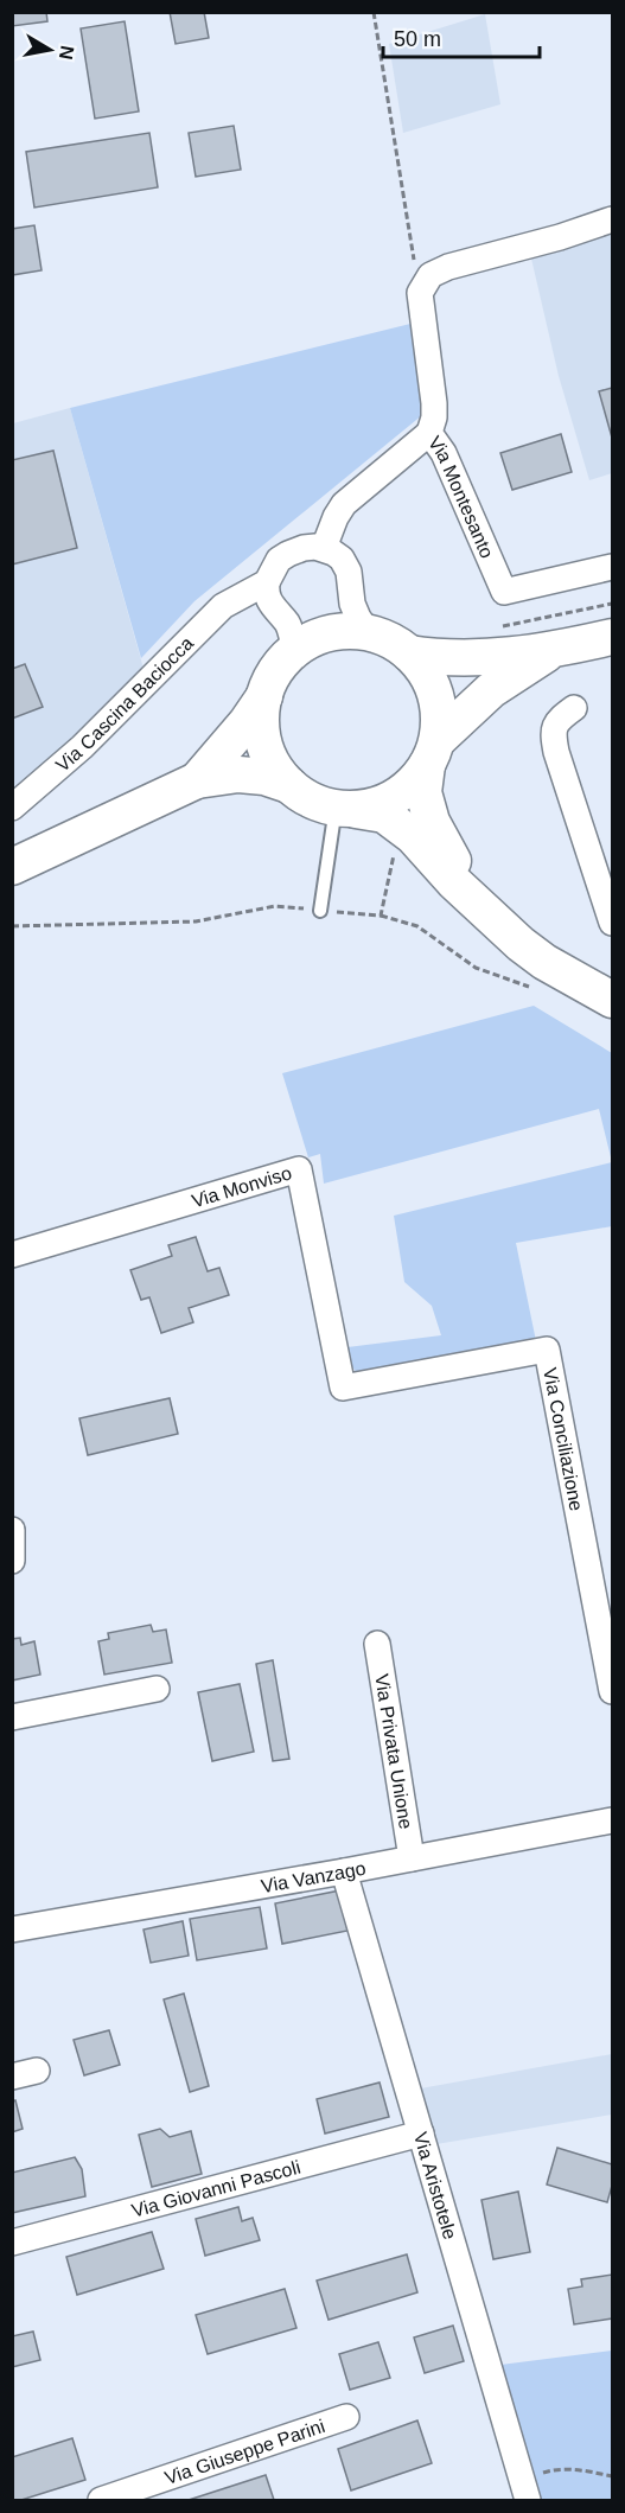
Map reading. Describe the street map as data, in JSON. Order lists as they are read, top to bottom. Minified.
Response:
{"streets":{"street":["Via Montesanto","Via Cascina Baciocca","Via Monviso","Via Conciliazione","Via Privata Unione","Via Vanzago","Via Aristotele","Via Giovanni Pascoli","Via Giuseppe Parini"]},"crossings":[["Via Monviso","Via Conciliazione"],["Via Privata Unione","Via Vanzago"],["Via Vanzago","Via Aristotele"],["Via Aristotele","Via Giovanni Pascoli"]],"scale_bar":"50 m","north":"right"}
